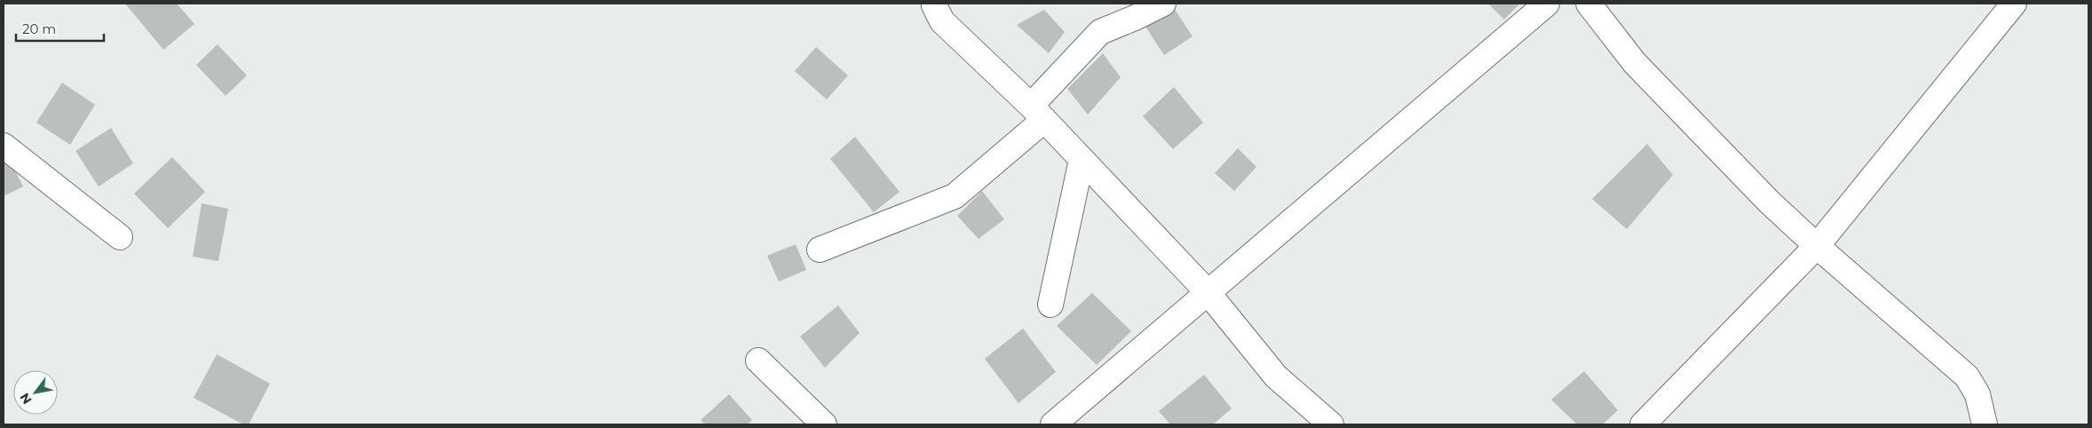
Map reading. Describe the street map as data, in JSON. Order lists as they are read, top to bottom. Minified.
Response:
{"scale_bar":"20 m","north":"bottom left"}
